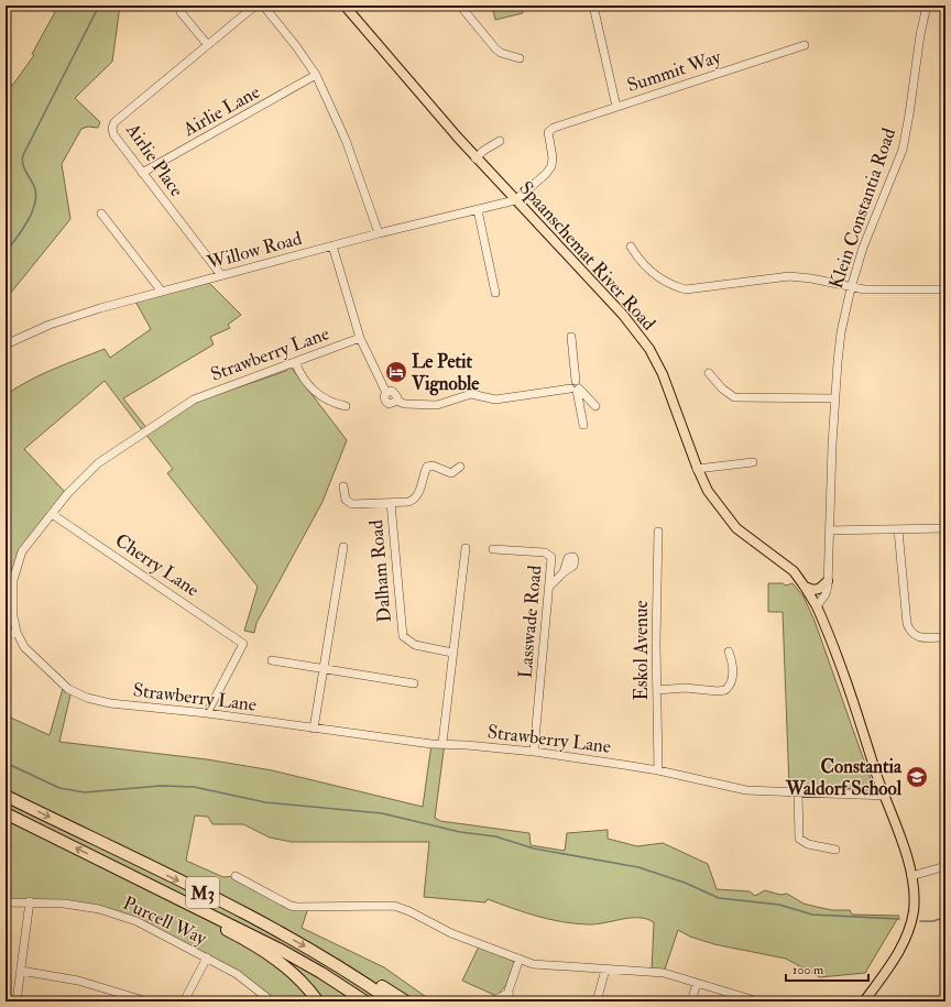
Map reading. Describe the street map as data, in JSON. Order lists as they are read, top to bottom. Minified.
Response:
{"streets":{"highway":["M3"],"main road":["Spaanschemat River Road"],"street":["Summit Way","Airlie Lane","Airlie Place","Klein Constantia Road","Willow Road","Strawberry Lane","Cherry Lane","Dalham Road","Lasswade Road","Eskol Avenue","Purcell Way"]},"crossings":[["Summit Way","Willow Road"],["Summit Way","Spaanschemat River Road"],["Airlie Lane","Airlie Place"],["Airlie Place","Willow Road"],["Klein Constantia Road","Spaanschemat River Road"],["Willow Road","Spaanschemat River Road"],["Spaanschemat River Road","Strawberry Lane"],["Strawberry Lane","Cherry Lane"],["Strawberry Lane","Lasswade Road"],["Strawberry Lane","Eskol Avenue"]],"places":{"hotel":["Le Petit Vignoble"],"school or university":["Constantia Waldorf School"]},"scale_bar":"100 m"}
